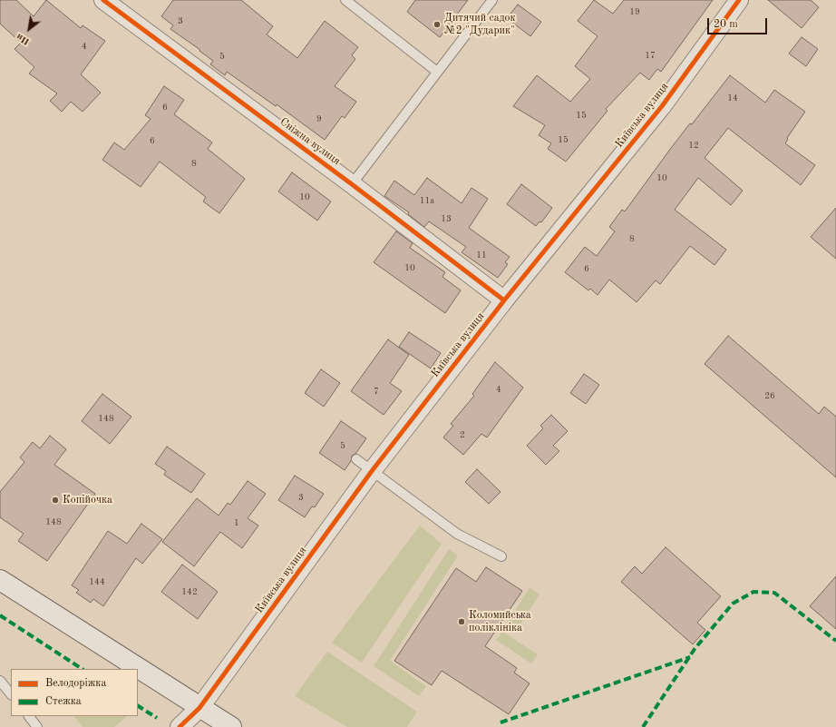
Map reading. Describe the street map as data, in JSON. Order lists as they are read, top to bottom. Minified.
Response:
{"streets":{"street":["Київська вулиця","Сніжна вулиця"]},"crossings":[["Київська вулиця","Сніжна вулиця"]],"places":["Дитячий садок №2 \"Дударик\"","Копійочка","Коломийська поліклініка"],"house_numbers":["19","3","4","17","5","14","6","15","9","15","6","12","8","10","10","11а","13","8","11","10","6","4","7","26","148","2","5","3","148","1","144","142"],"legend":["Велодоріжка","Стежка"],"scale_bar":"20 m","north":"bottom left"}
